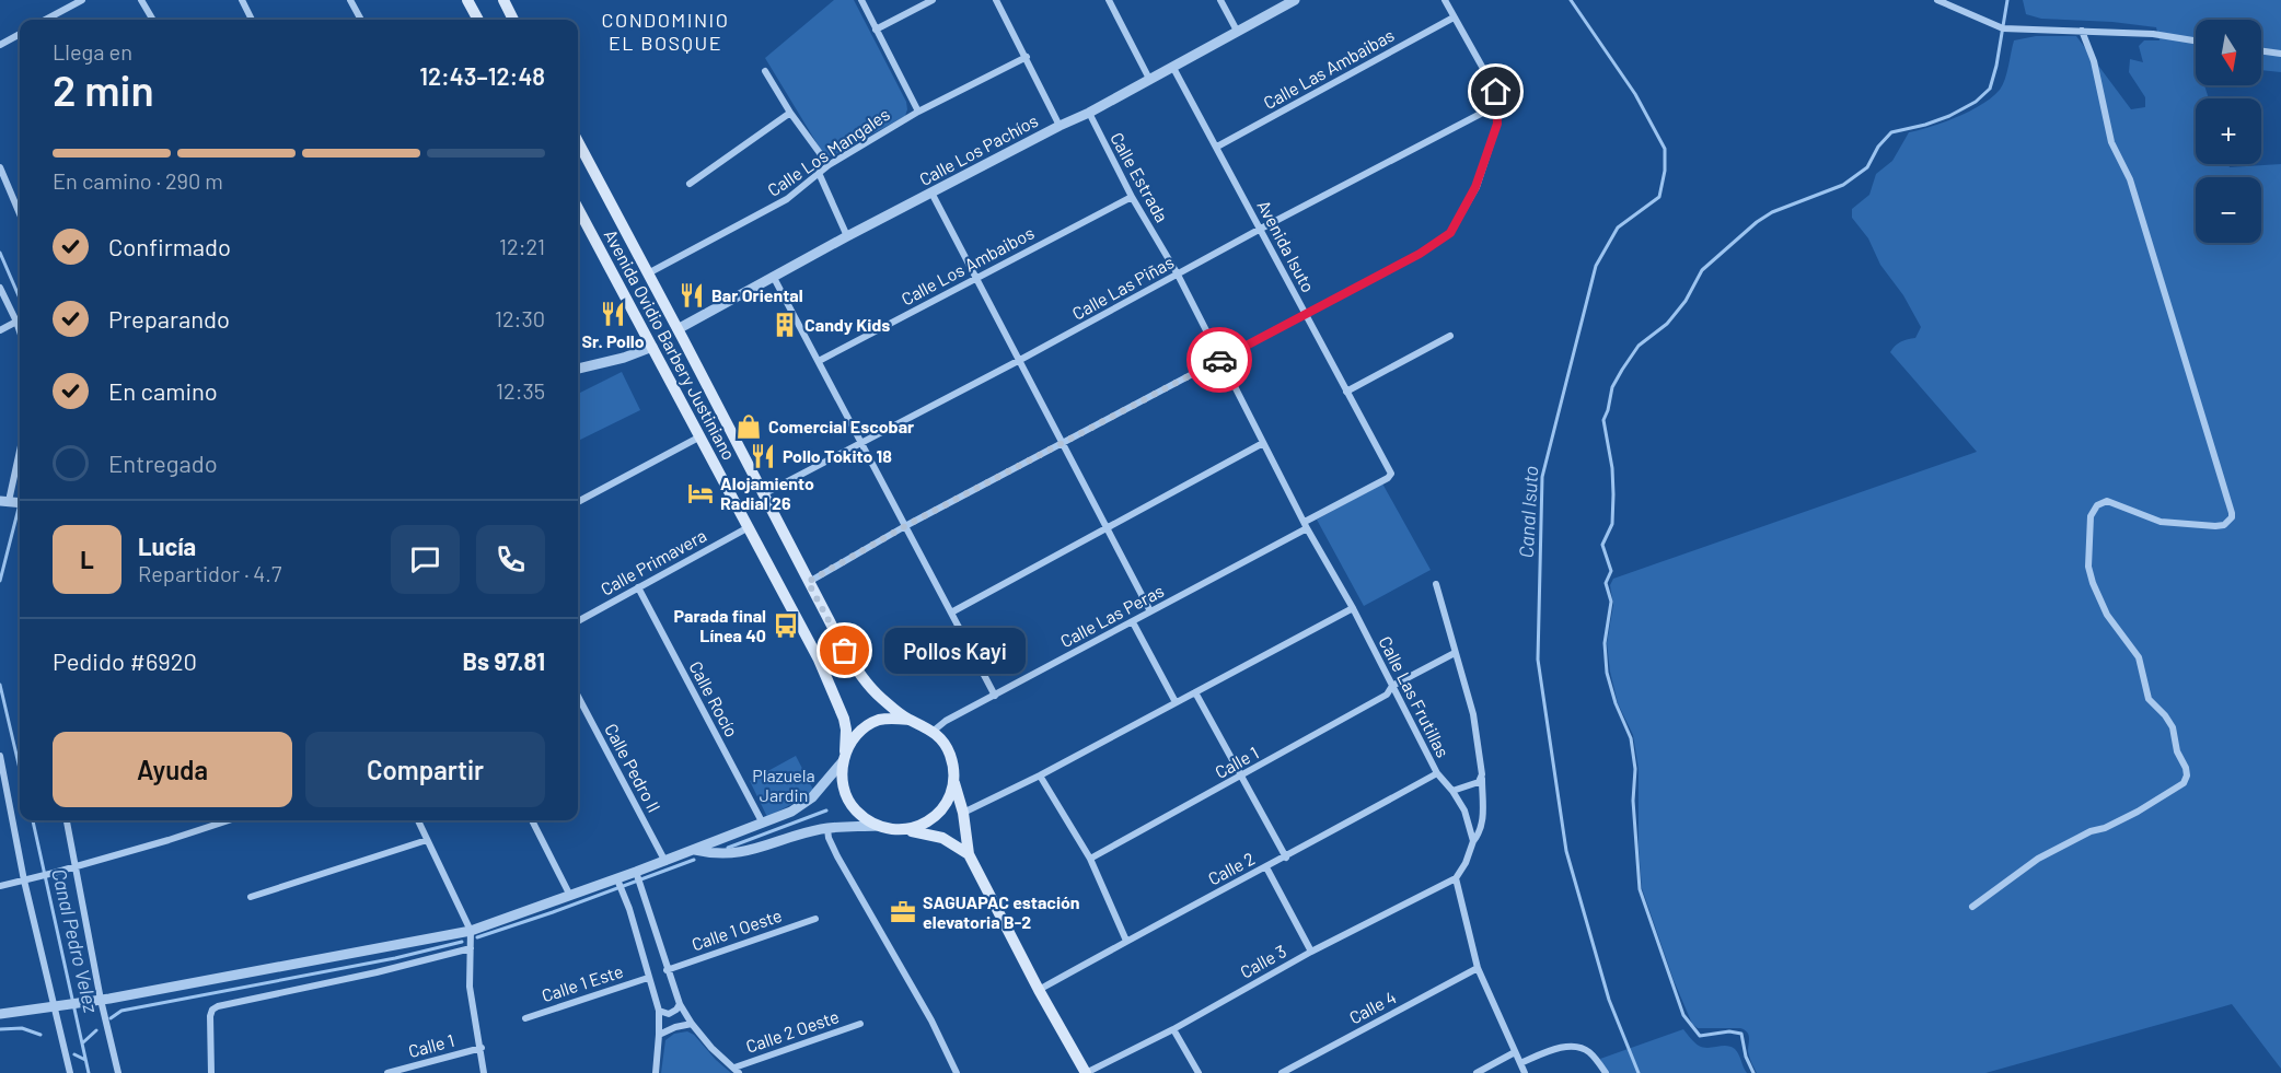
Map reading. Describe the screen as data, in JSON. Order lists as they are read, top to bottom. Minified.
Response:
{"streets":{"main road":["Avenida Ovidio Barbery Justiniano"],"street":["Calle Las Ambaibas","Calle Los Pachíos","Calle Los Mangales","Calle Estrada","Avenida Isuto","Calle Los Ambaibos","Calle Las Piñas","Calle Primavera","Calle Las Peras","Calle Las Frutillas","Calle Rocío","Calle 1","Calle Pedro II","Calle 2","Calle 1 Oeste","Calle 3","Calle 1 Este","Calle 4","Calle 2 Oeste"]},"crossings":[["Calle Las Ambaibas","Avenida Isuto"],["Calle Los Pachíos","Calle Estrada"],["Calle Los Pachíos","Avenida Isuto"],["Calle Los Pachíos","Avenida Ovidio Barbery Justiniano"],["Calle Los Mangales","Avenida Ovidio Barbery Justiniano"],["Calle Estrada","Calle Los Ambaibos"],["Calle Estrada","Calle Las Piñas"],["Calle Estrada","Calle Las Frutillas"],["Avenida Isuto","Calle Las Piñas"],["Avenida Isuto","Calle Las Peras"],["Calle Las Piñas","Avenida Ovidio Barbery Justiniano"],["Avenida Ovidio Barbery Justiniano","Calle Primavera"],["Avenida Ovidio Barbery Justiniano","Calle Las Peras"],["Calle Primavera","Calle Rocío"],["Calle Las Peras","Calle Las Frutillas"],["Calle Las Frutillas","Calle 1"],["Calle Las Frutillas","Calle 2"]],"districts":["CONDOMINIO EL BOSQUE"],"water":["Canal Isuto","Canal Pedro Velez"],"parks":["Plazuela Jardin"],"places":{"restaurant":["Bar Oriental","Sr. Pollo","Pollo Tokito 18"],"building":["Candy Kids"],"shop":["Comercial Escobar"],"hotel":["Alojamiento Radial 26"],"bus stop":["Parada final Línea 40"],"other":["Pollos Kayi"],"office":["SAGUAPAC estación elevatoria B-2"]},"north":"bottom","page":{"map_buttons":["+","−"],"heading":["2 min","Llega en","12:43–12:48"],"panel":["Lucía","Repartidor · 4.7","Pedido #6920","Bs 97.81"],"bar":"En camino · 290 m","list":[["Confirmado","12:21"],["Preparando","12:30"],["En camino","12:35"],"Entregado"],"round":"L","bubble":"Pollos Kayi","buttons":["Ayuda","Compartir"]}}
